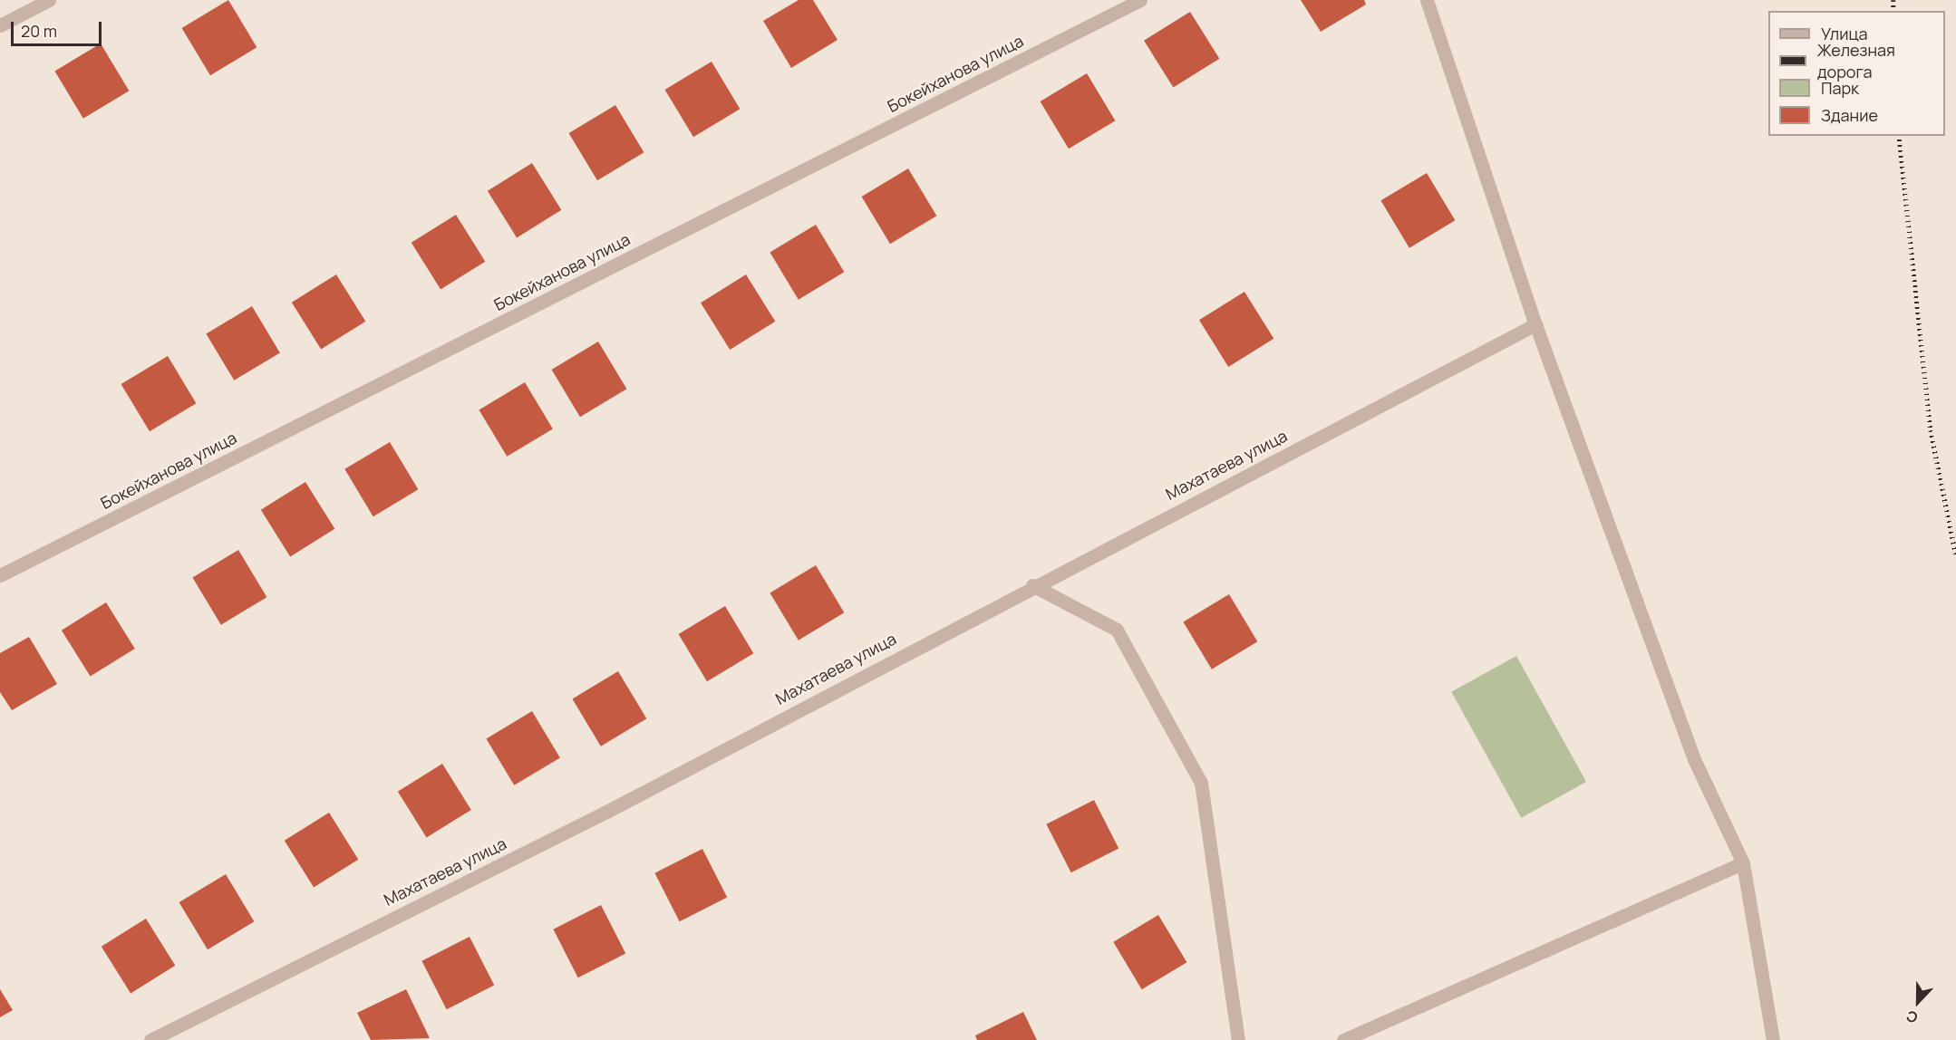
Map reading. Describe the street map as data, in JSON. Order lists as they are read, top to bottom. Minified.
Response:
{"streets":{"street":["Бокейханова улица","Махатаева улица"]},"legend":["Улица","Железная дорога","Парк","Здание"],"scale_bar":"20 m","north":"bottom"}
